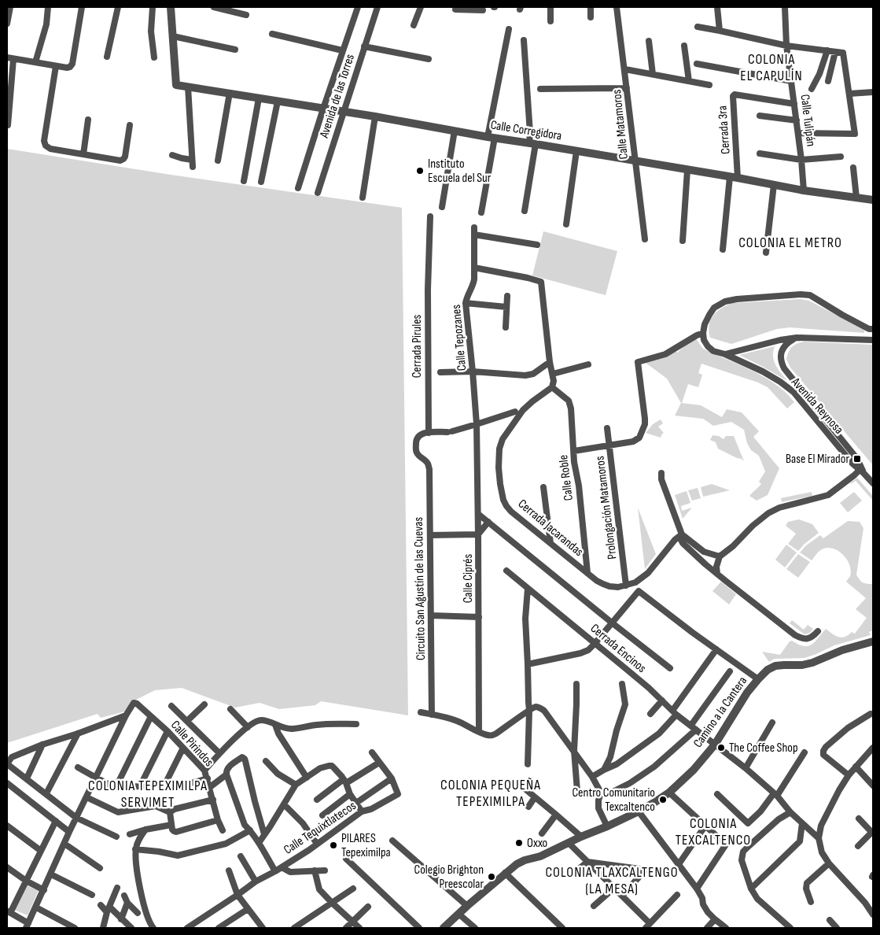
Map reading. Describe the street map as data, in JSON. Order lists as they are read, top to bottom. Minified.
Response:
{"streets":{"street":["Avenida de las Torres","Calle Tulipán","Calle Matamoros","Cerrada 3ra","Calle Corregidora","Calle Tepozanes","Cerrada Pirules","Avenida Reynosa","Calle Roble","Prolongación Matamoros","Cerrada Jacarandas","Calle Ciprés","Circuito San Agustín de las Cuevas","Cerrada Encinos","Camino a la Cantera","Calle Pirindos","Calle Tequixtlatecos"]},"crossings":[["Avenida de las Torres","Calle Corregidora"],["Calle Tulipán","Cerrada 3ra"],["Calle Tulipán","Calle Corregidora"],["Calle Matamoros","Calle Corregidora"],["Cerrada 3ra","Calle Corregidora"],["Calle Tepozanes","Calle Ciprés"],["Cerrada Pirules","Circuito San Agustín de las Cuevas"],["Calle Roble","Cerrada Jacarandas"],["Prolongación Matamoros","Cerrada Jacarandas"],["Cerrada Encinos","Camino a la Cantera"]],"districts":["COLONIA EL CAPULÍN","COLONIA EL METRO","COLONIA PEQUEÑA TEPEXIMILPA","COLONIA TEPEXIMILPA SERVIMET","COLONIA TEXCALTENCO","COLONIA TLAXCALTENGO (LA MESA)"],"places":{"other":["Instituto Escuela del Sur","The Coffee Shop","Centro Comunitario Texcaltenco","Oxxo","PILARES Tepeximilpa","Colegio Brighton Preescolar"],"transit":["Base El Mirador"]}}
